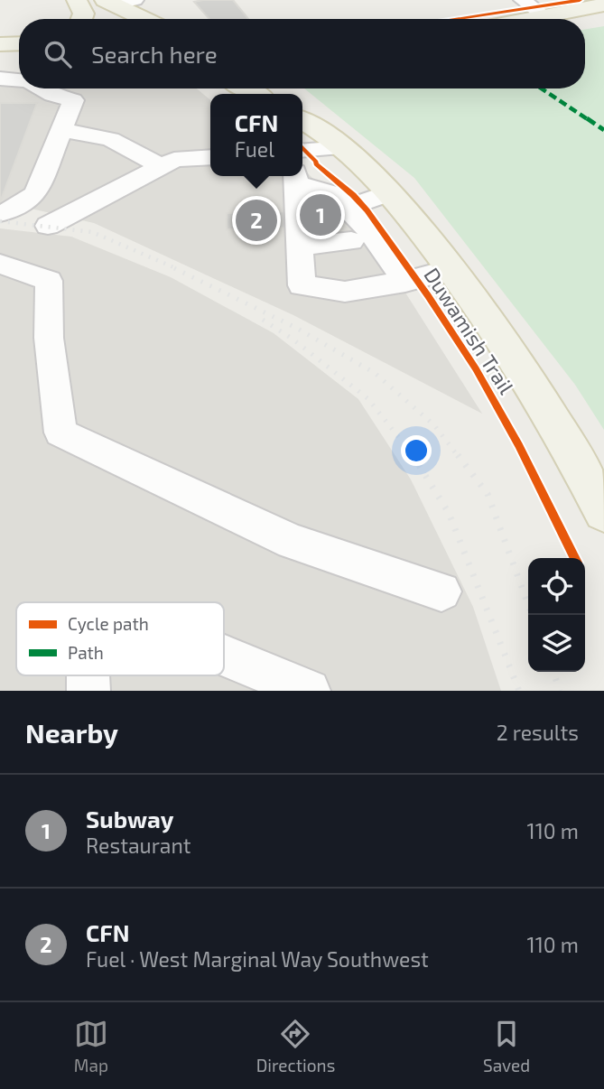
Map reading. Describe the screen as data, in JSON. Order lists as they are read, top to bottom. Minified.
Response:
{"streets":{"cycle path":["Duwamish Trail"]},"legend":["Cycle path","Path"],"page":{"search":"Search here","popup":["CFN","Fuel"],"pins":["1","2"],"heading":["Nearby","2 results"],"list":[{"mark":"1","name":"Subway","note":"Restaurant","value":"110 m"},{"mark":"2","name":"CFN","note":"Fuel · West Marginal Way Southwest","value":"110 m"}],"nav":["Map","Directions","Saved"]}}
